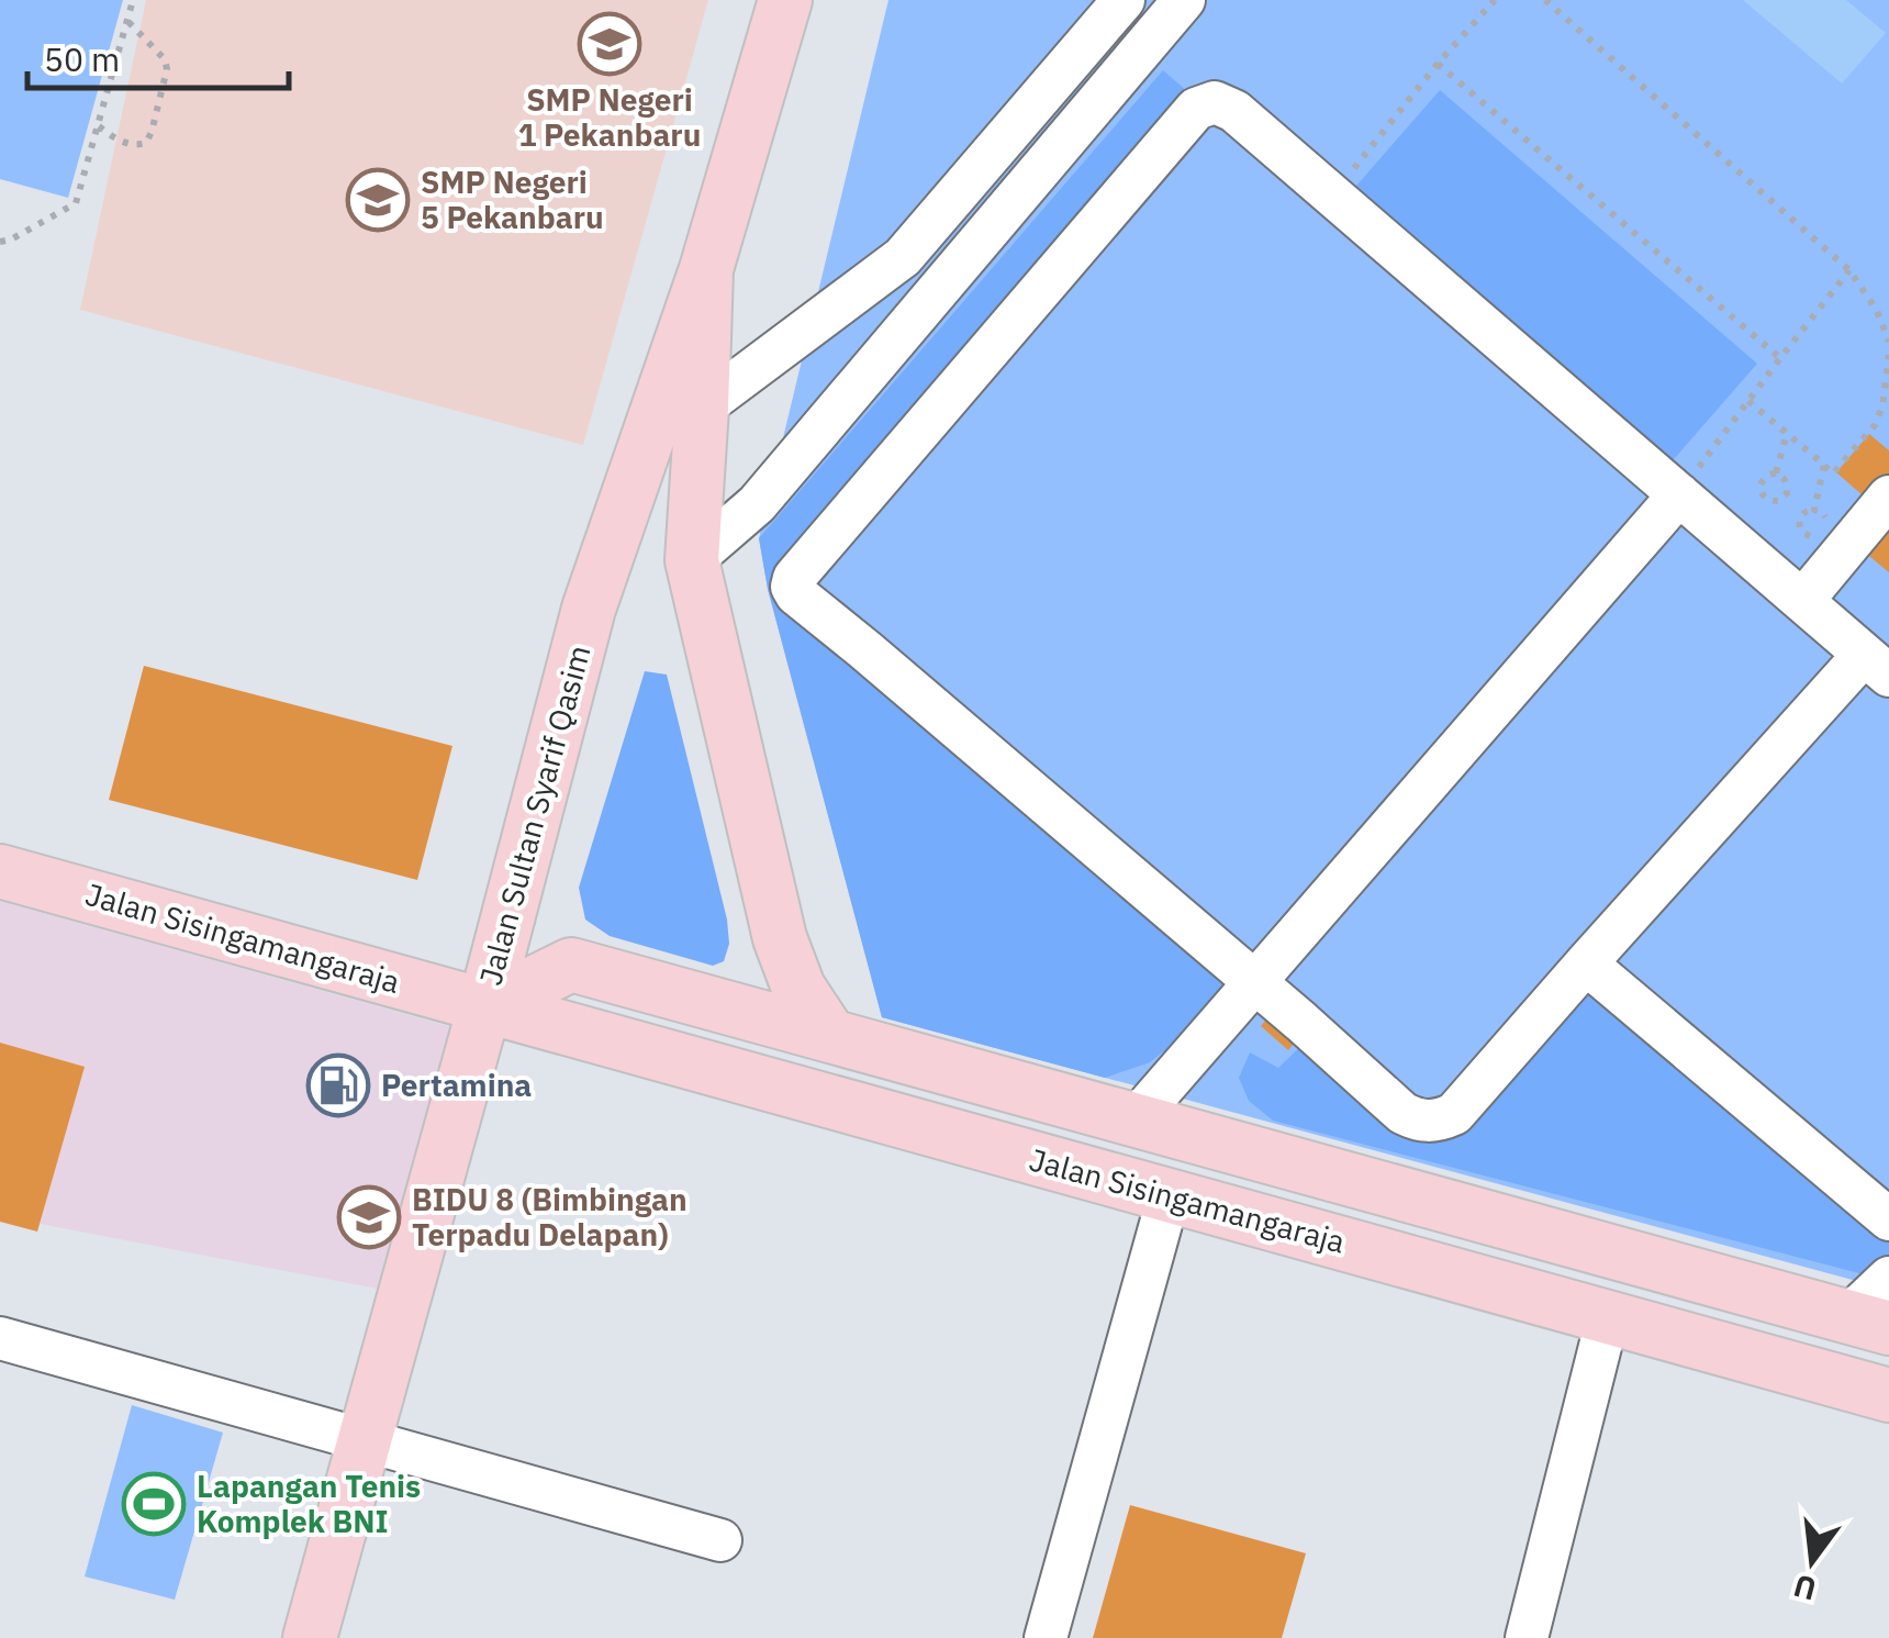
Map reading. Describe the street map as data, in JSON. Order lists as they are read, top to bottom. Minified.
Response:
{"streets":{"main road":["Jalan Sultan Syarif Qasim","Jalan Sisingamangaraja"]},"crossings":[["Jalan Sultan Syarif Qasim","Jalan Sisingamangaraja"]],"places":{"school or university":["SMP Negeri 1 Pekanbaru","SMP Negeri 5 Pekanbaru","BIDU 8 (Bimbingan Terpadu Delapan)"],"fuel station":["Pertamina"],"sports":["Lapangan Tenis Komplek BNI"]},"scale_bar":"50 m","north":"bottom"}
